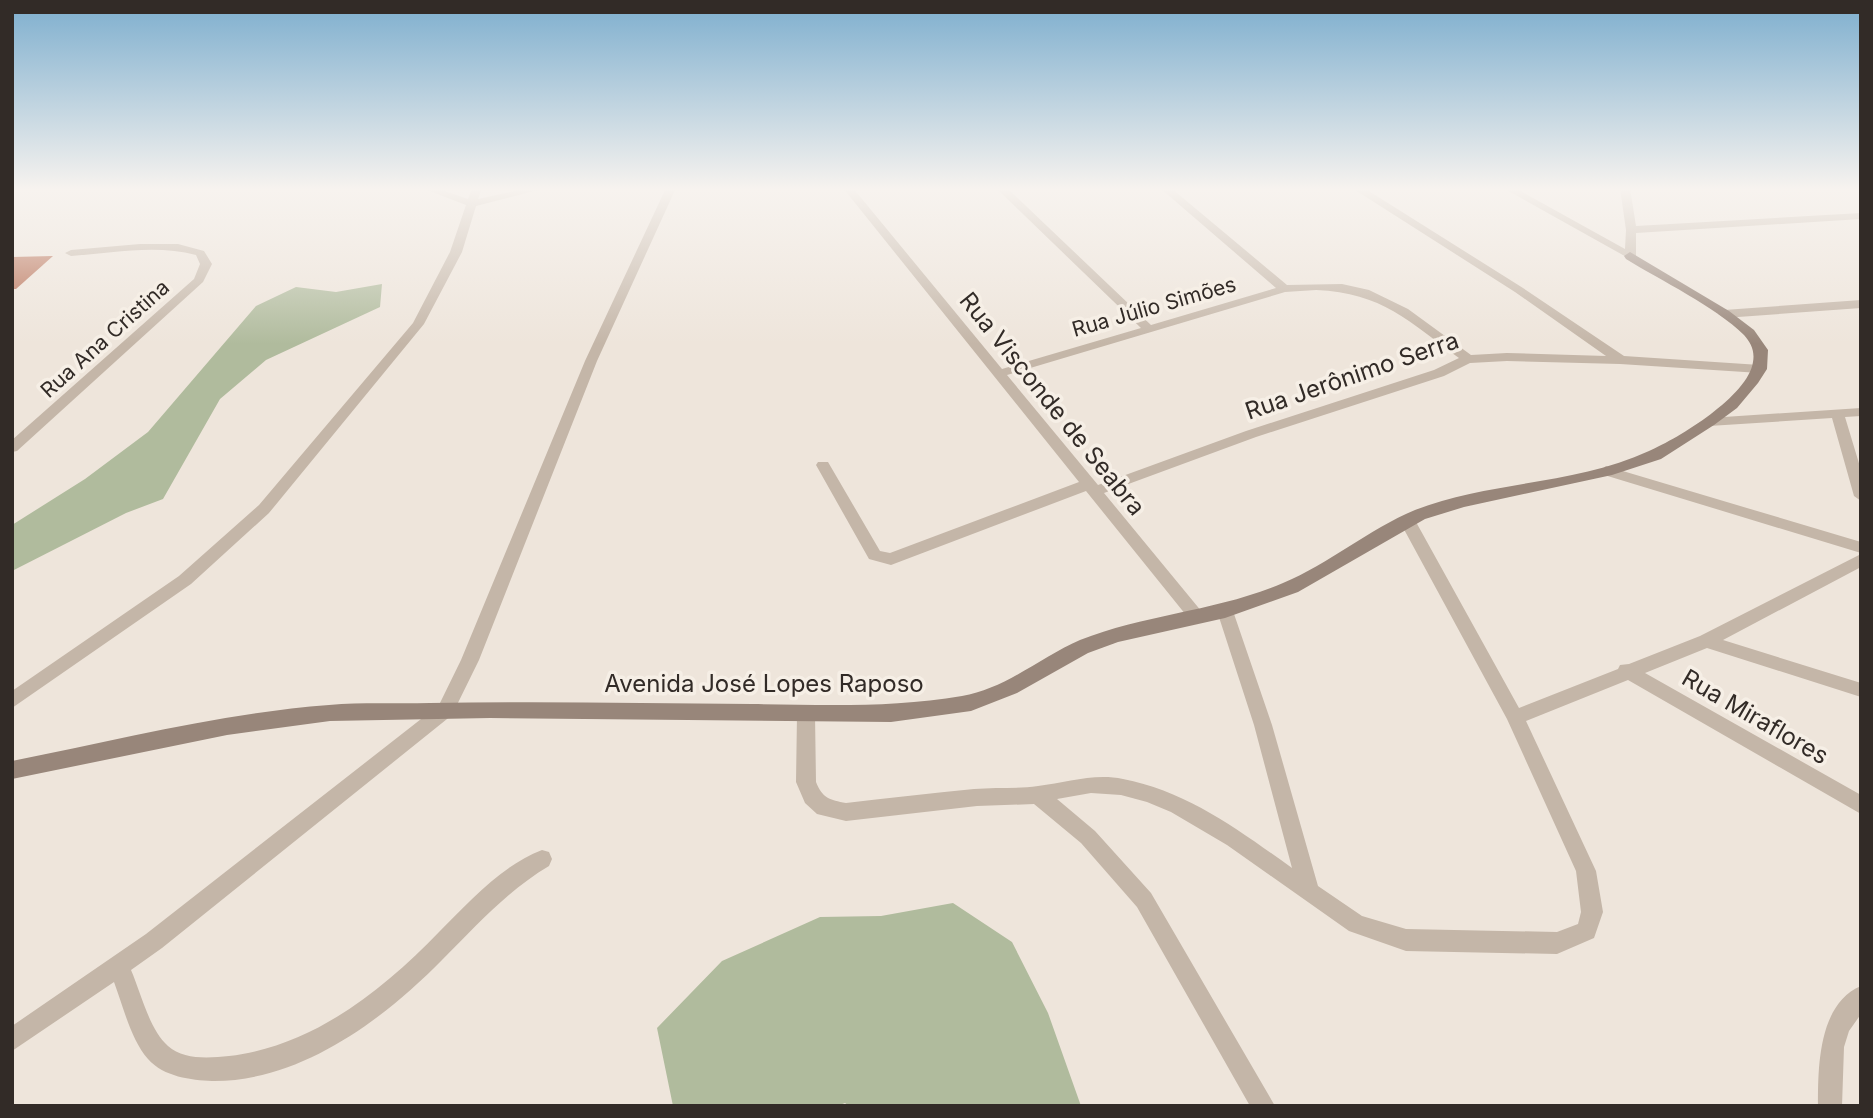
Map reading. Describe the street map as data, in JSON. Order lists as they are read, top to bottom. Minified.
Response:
{"streets":{"street":["Rua Júlio Simões","Rua Ana Cristina","Rua Jerônimo Serra","Rua Visconde de Seabra","Avenida José Lopes Raposo","Rua Miraflores"]},"crossings":[["Rua Júlio Simões","Rua Jerônimo Serra"],["Rua Júlio Simões","Rua Visconde de Seabra"],["Rua Jerônimo Serra","Rua Visconde de Seabra"],["Rua Jerônimo Serra","Avenida José Lopes Raposo"],["Rua Visconde de Seabra","Avenida José Lopes Raposo"]]}
